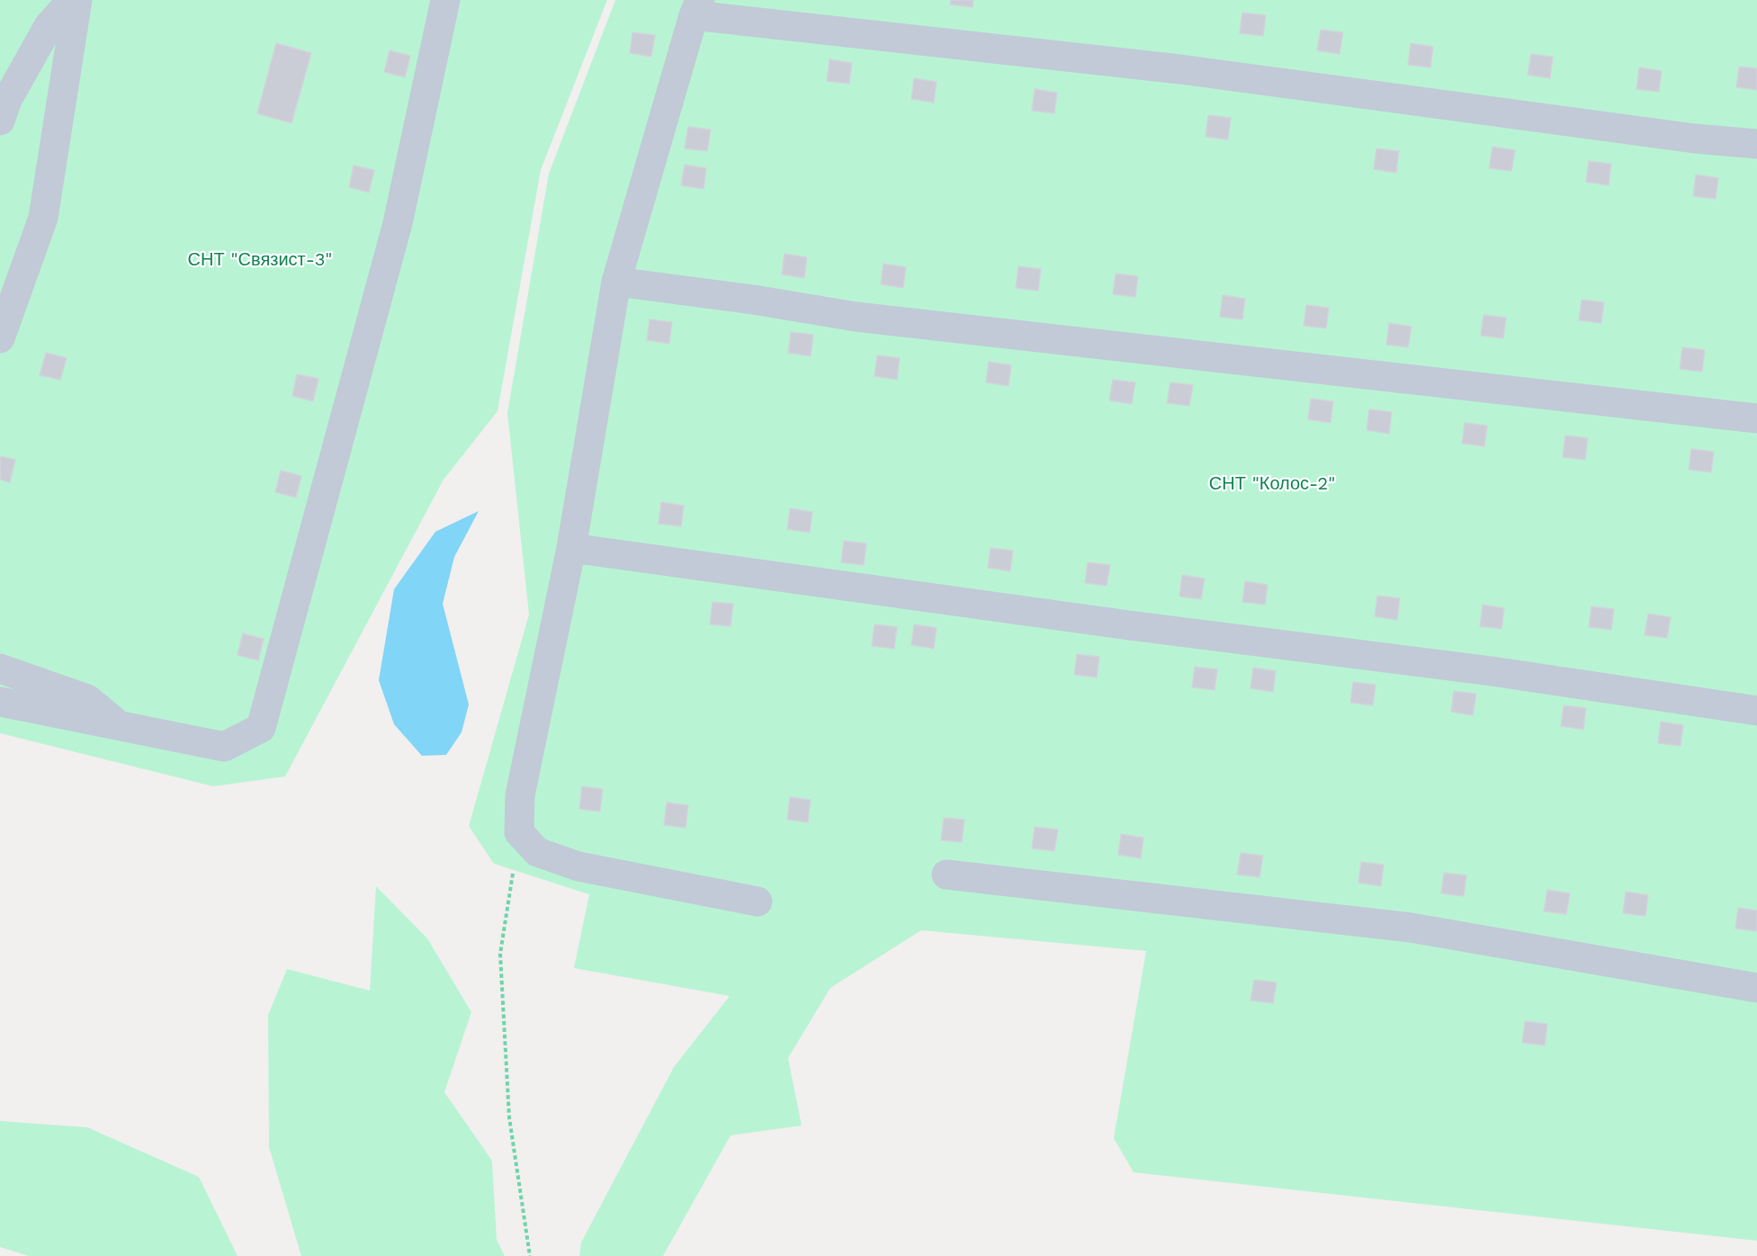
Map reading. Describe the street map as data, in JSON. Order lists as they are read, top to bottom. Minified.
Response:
{"parks":["СНТ \"Связист-3\"","СНТ \"Колос-2\""]}
